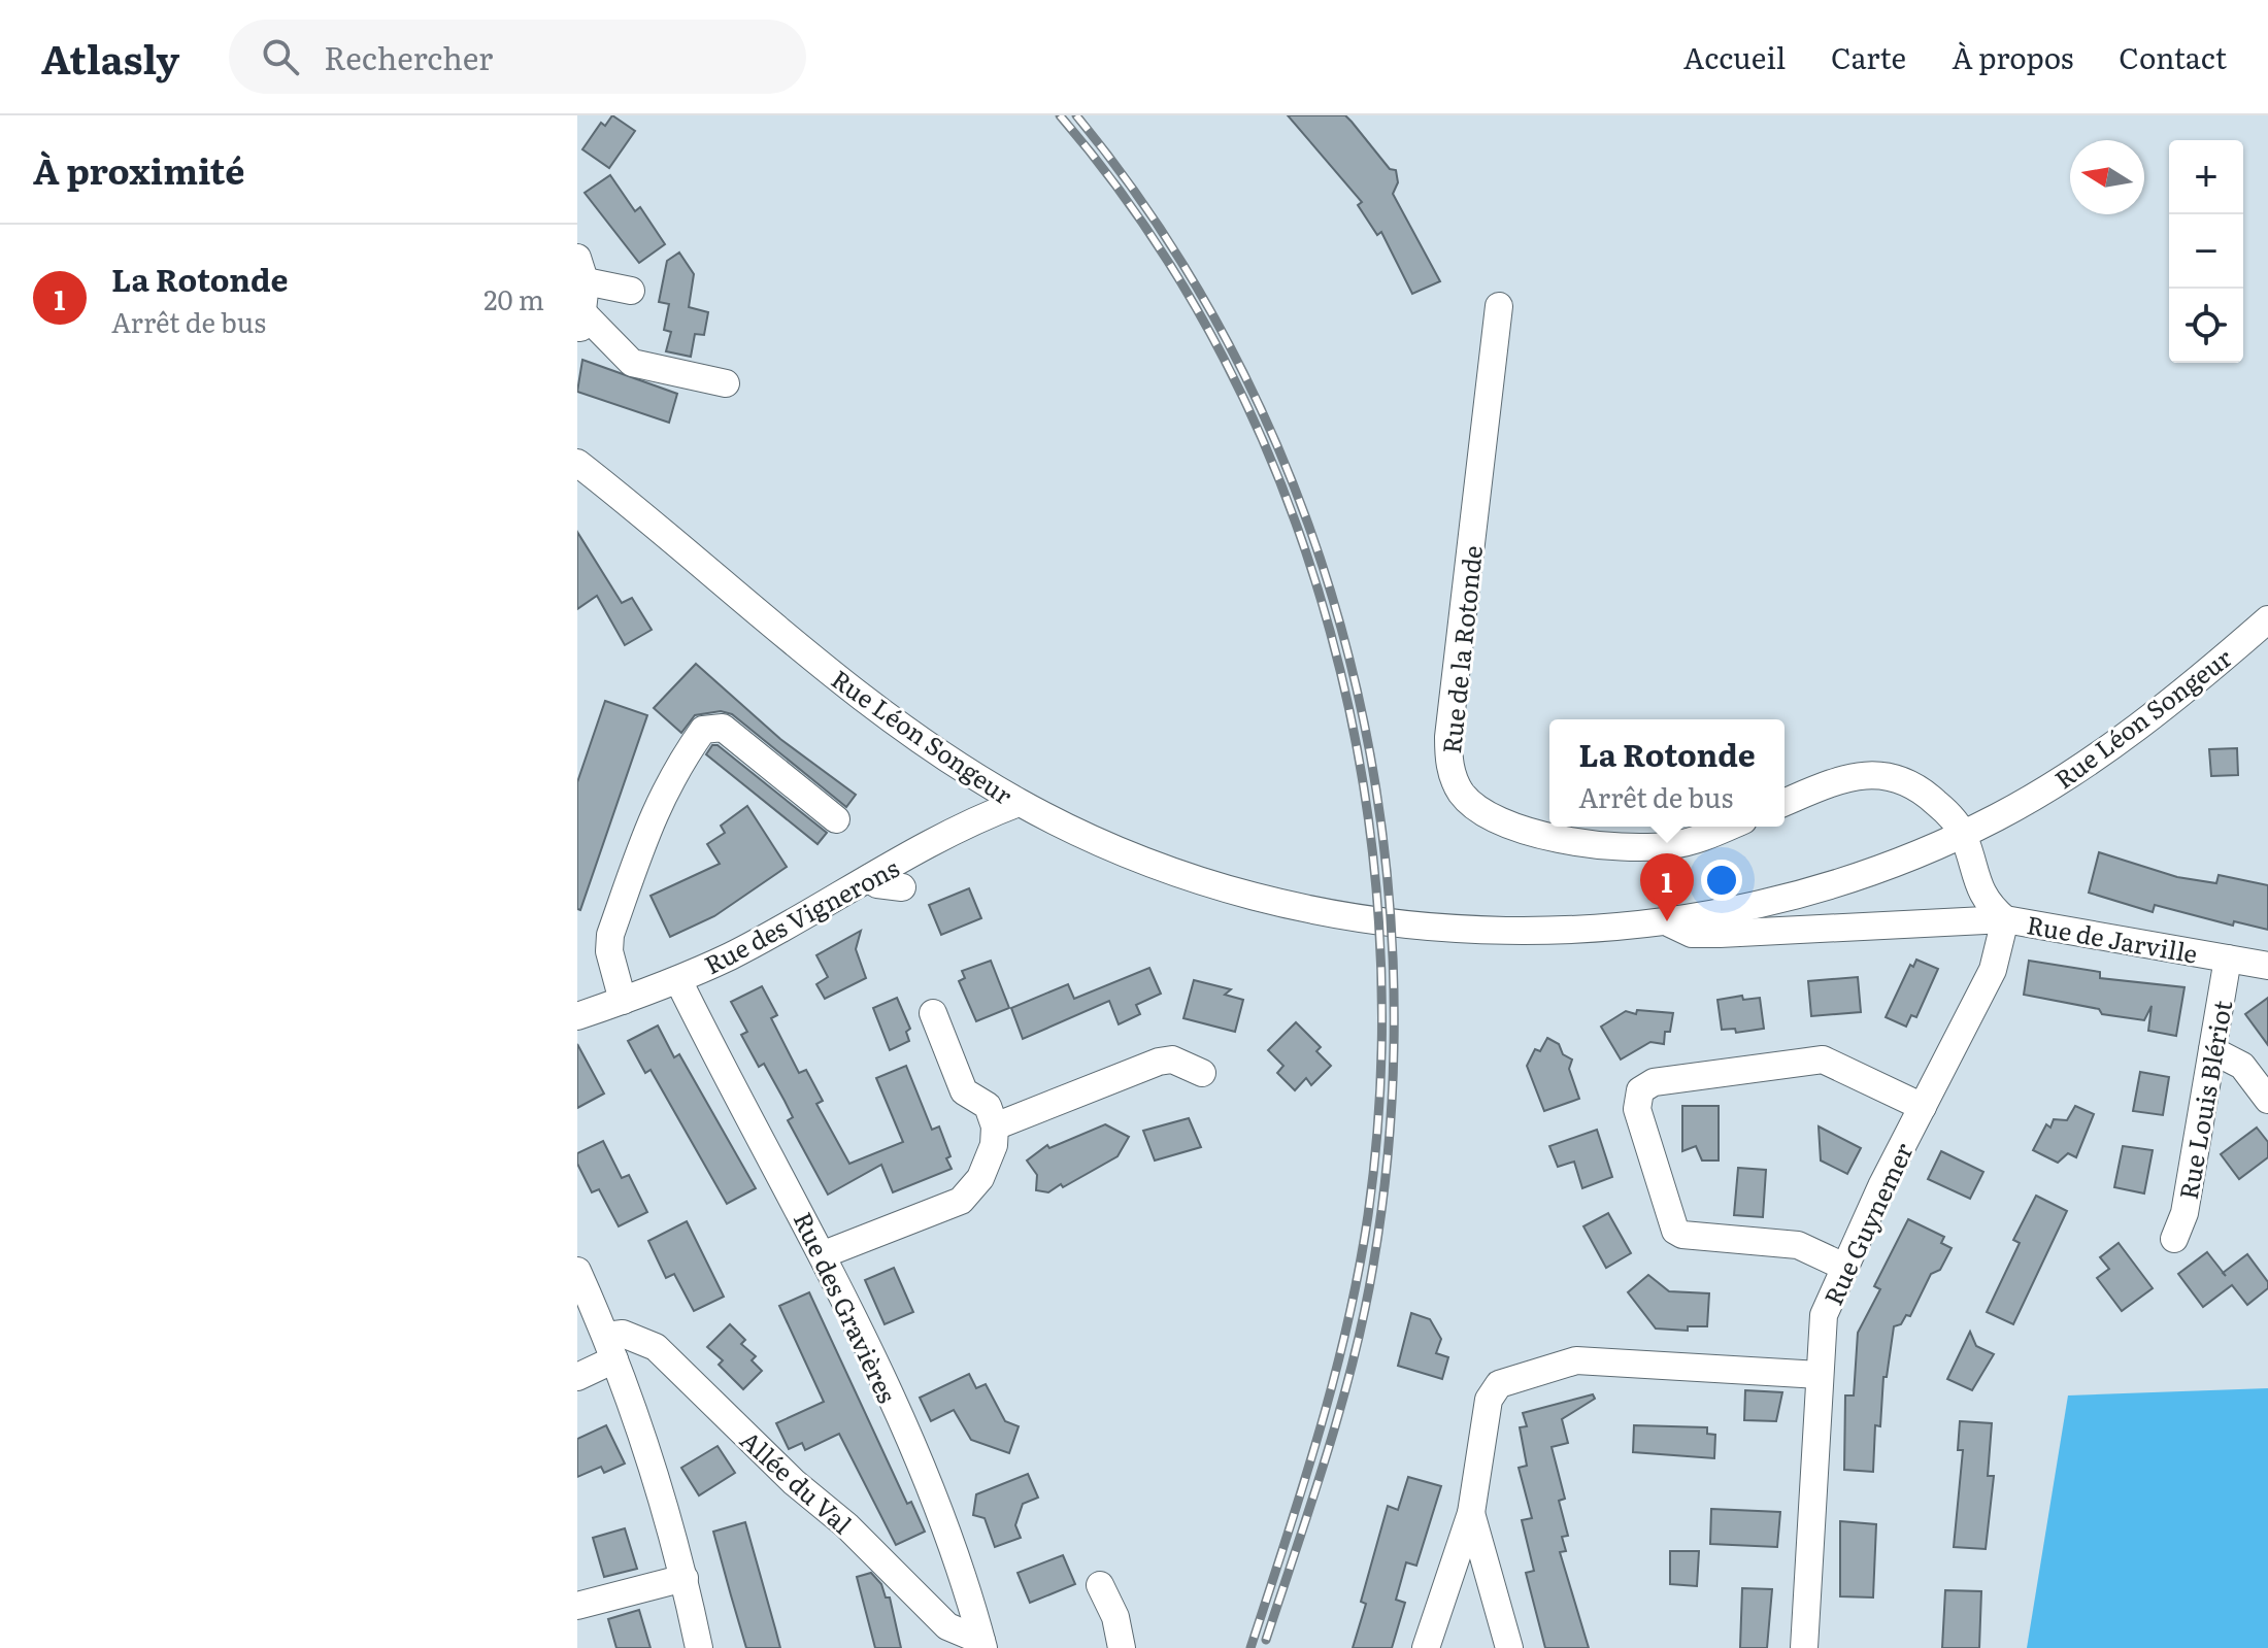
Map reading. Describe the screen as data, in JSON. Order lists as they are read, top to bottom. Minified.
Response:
{"streets":{"street":["Rue de la Rotonde","Rue Léon Songeur","Rue des Vignerons","Rue de Jarville","Rue Louis Blériot","Rue Guynemer","Rue des Gravières","Allée du Val"]},"crossings":[["Rue Léon Songeur","Rue des Vignerons"],["Rue Léon Songeur","Rue de Jarville"],["Rue des Vignerons","Rue des Gravières"],["Rue de Jarville","Rue Louis Blériot"],["Rue de Jarville","Rue Guynemer"],["Rue des Gravières","Allée du Val"]],"north":"left","page":{"header":"Atlasly","search":"Rechercher","nav":["Accueil","Carte","À propos","Contact"],"heading":"À proximité","map_buttons":["+","−"],"list":[{"mark":"1","name":"La Rotonde","note":"Arrêt de bus","value":"20 m"}],"popup":["La Rotonde","Arrêt de bus"],"pins":"1"}}
